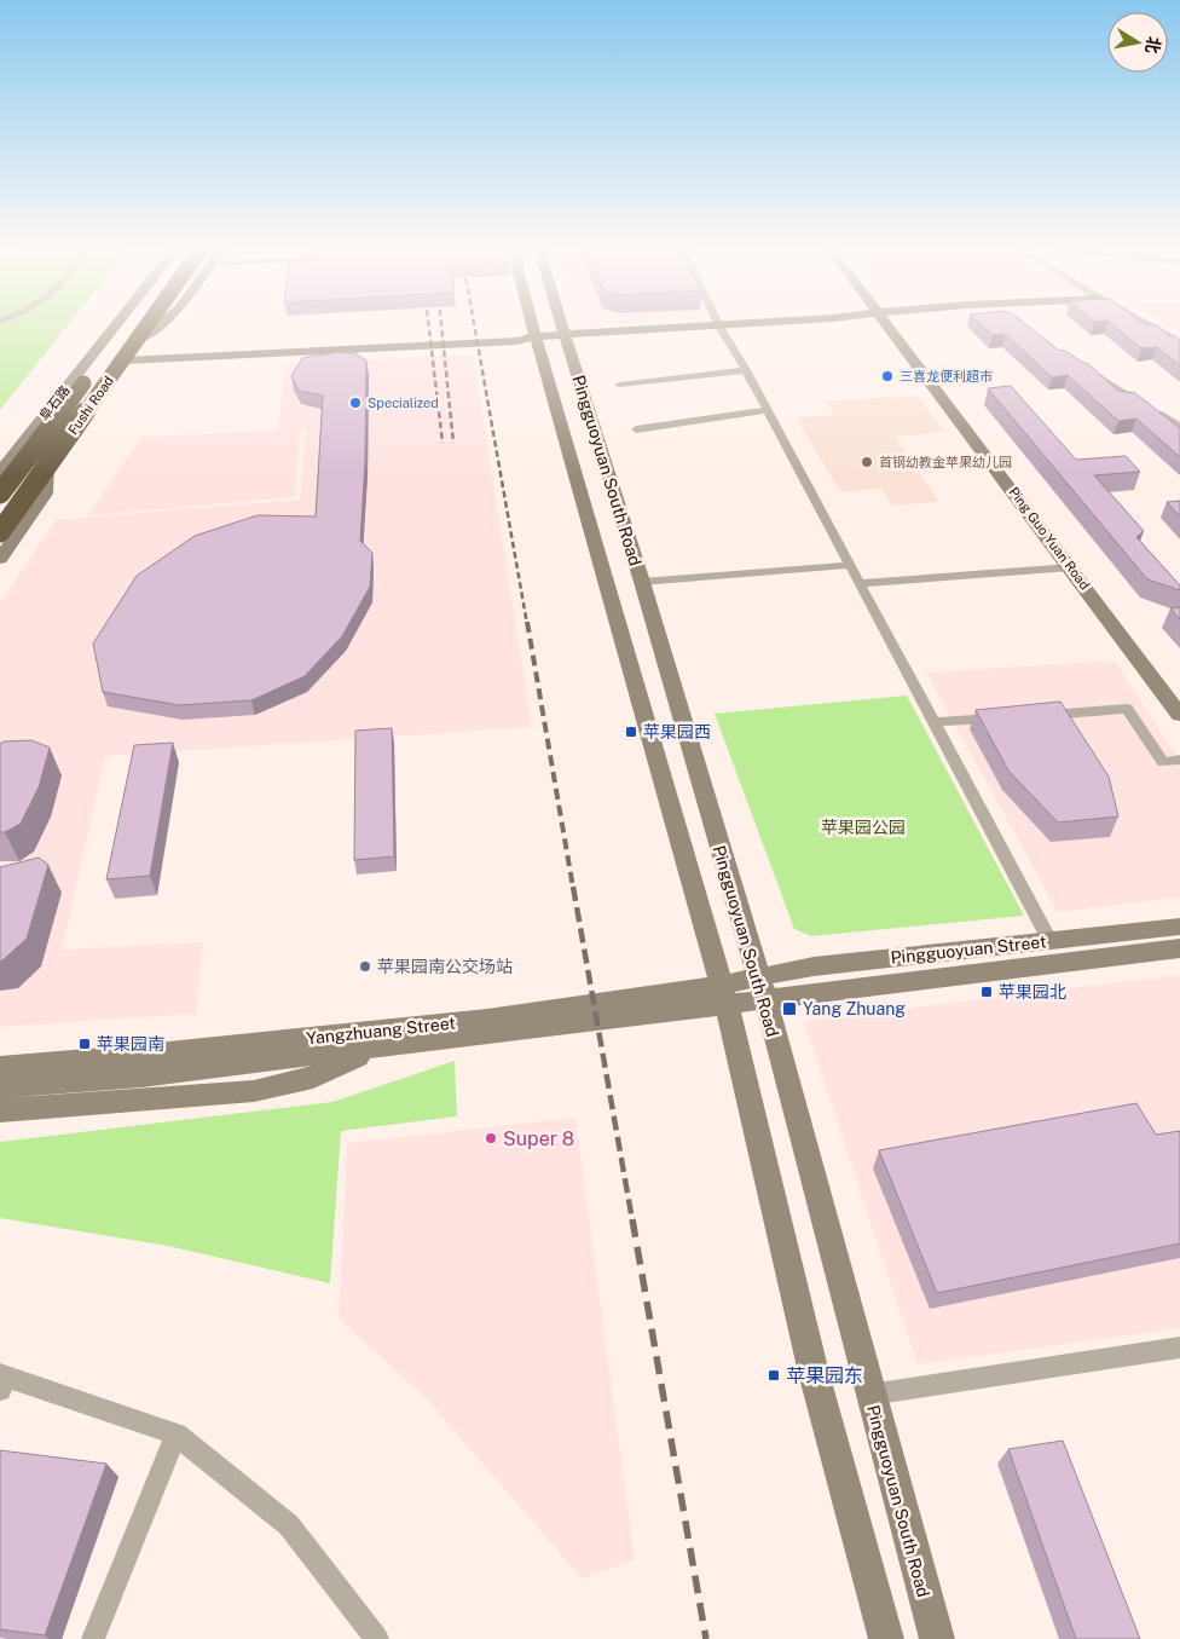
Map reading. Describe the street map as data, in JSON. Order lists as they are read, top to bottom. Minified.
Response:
{"streets":{"highway":["Fushi Road"],"main road":["阜石路","Pingguoyuan South Road","Ping Guo Yuan Road","Pingguoyuan Street","Yangzhuang Street"]},"crossings":[["Pingguoyuan South Road","Pingguoyuan Street"],["Pingguoyuan South Road","Yangzhuang Street"],["Pingguoyuan Street","Yangzhuang Street"]],"parks":["苹果园公园"],"places":{"other":["三喜龙便利超市","Specialized","首钢幼教金苹果幼儿园","苹果园南公交场站","Super 8"],"transit":["苹果园西","苹果园北","Yang Zhuang","苹果园南","苹果园东"]},"north":"right"}
